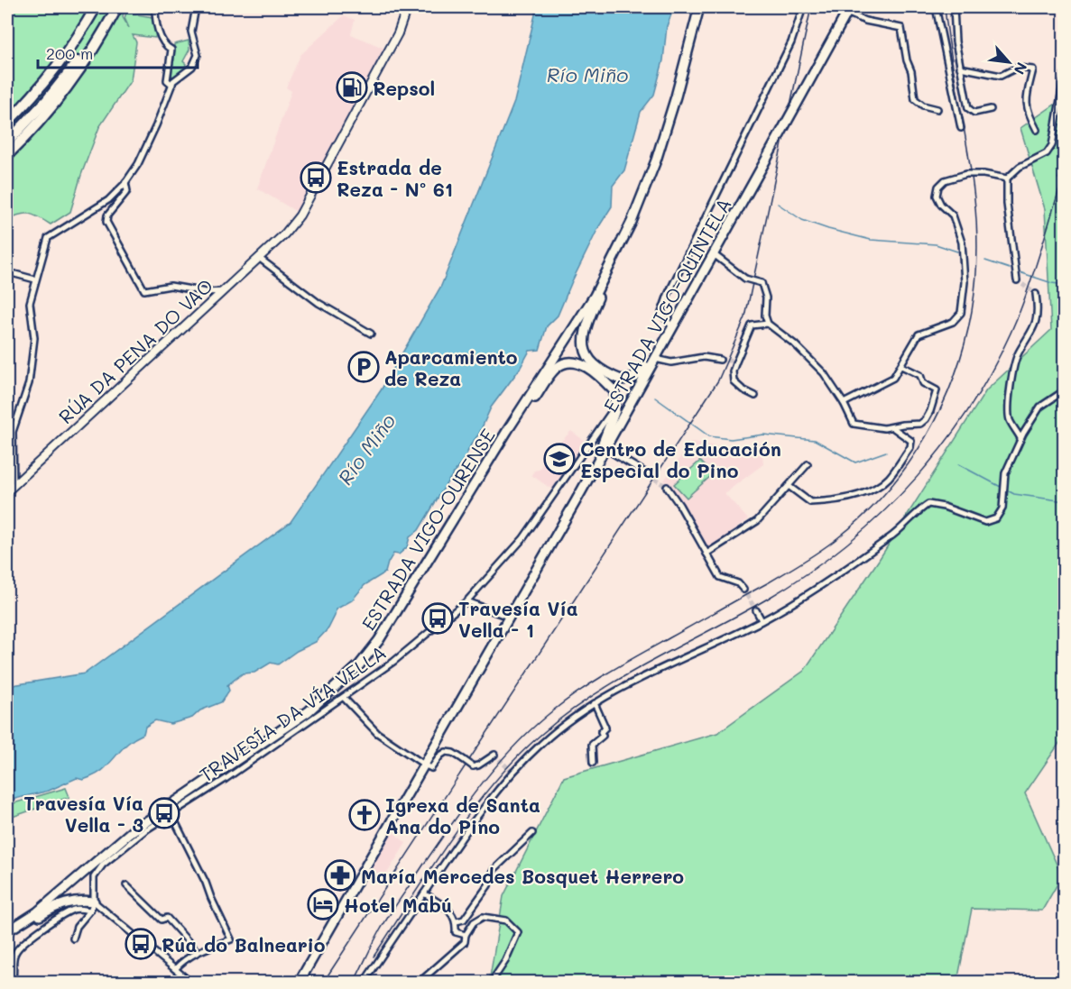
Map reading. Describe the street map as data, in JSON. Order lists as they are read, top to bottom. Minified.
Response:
{"streets":{"highway":["ESTRADA VIGO-QUINTELA","ESTRADA VIGO-OURENSE"],"main road":["RÚA DA PENA DO VAO"],"street":["TRAVESÍA DA VÍA VELLA"]},"water":["Río Miño"],"places":{"fuel station":["Repsol"],"bus stop":["Estrada de Reza - Nº 61","Travesía Vía Vella - 1","Travesía Vía Vella - 3","Rúa do Balneario"],"parking":["Aparcamiento de Reza"],"school or university":["Centro de Educación Especial do Pino"],"church":["Igrexa de Santa Ana do Pino"],"pharmacy":["María Mercedes Bosquet Herrero"],"hotel":["Hotel Mabú"]},"scale_bar":"200 m","north":"bottom right"}
